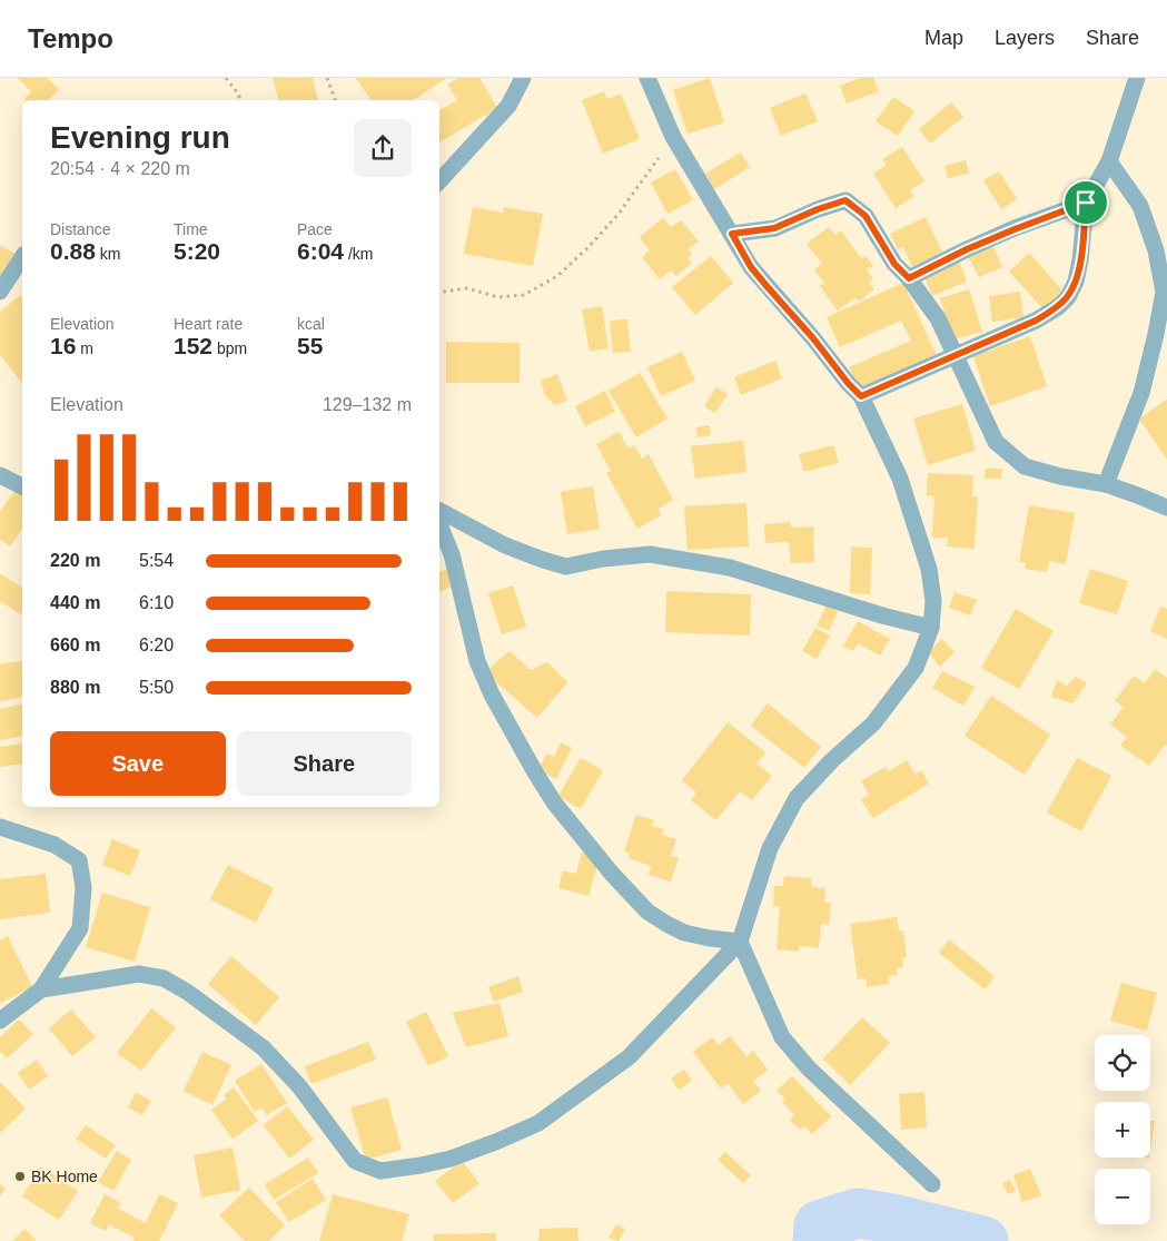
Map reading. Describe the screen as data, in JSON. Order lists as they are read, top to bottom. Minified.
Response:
{"places":["BK Home"],"page":{"header":"Tempo","nav":["Map","Layers","Share"],"heading":["Evening run","20:54 · 4 × 220 m"],"stats":[["Distance","0.88 km"],["Time","5:20"],["Pace","6:04 /km"],["Elevation","16 m"],["Heart rate","152 bpm"],["kcal","55"]],"chart":["Elevation","129–132 m"],"list":[{"name":"220 m","note":"5:54"},{"name":"440 m","note":"6:10"},{"name":"660 m","note":"6:20"},{"name":"880 m","note":"5:50"}],"buttons":["Save","Share"],"map_buttons":["+","−"]}}
